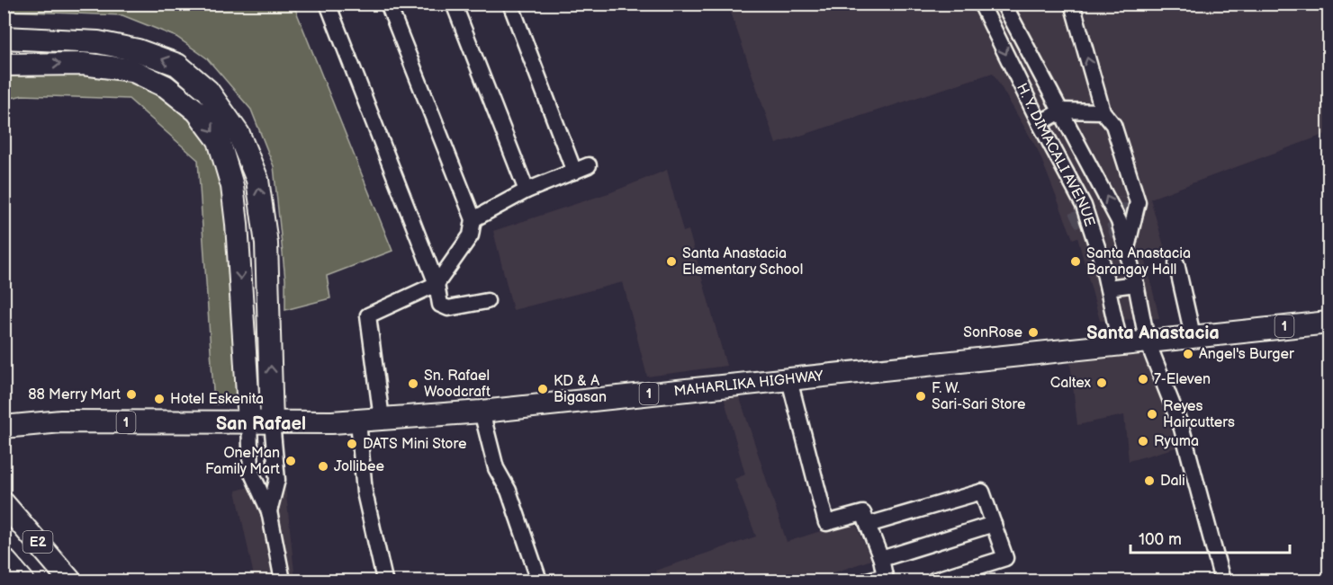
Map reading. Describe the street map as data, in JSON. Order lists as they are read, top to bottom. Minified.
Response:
{"streets":{"highway":["1","MAHARLIKA HIGHWAY","E2"],"street":["H. Y. DIMACALI AVENUE"]},"crossings":[["H. Y. DIMACALI AVENUE","MAHARLIKA HIGHWAY"]],"districts":["Santa Anastacia","San Rafael"],"places":["Santa Anastacia Elementary School","Santa Anastacia Barangay Hall","SonRose","Angel's Burger","7-Eleven","Caltex","Sn. Rafael Woodcraft","KD & A Bigasan","88 Merry Mart","F. W. Sari-Sari Store","Hotel Eskenita","Reyes Haircutters","Ryuma","DATS Mini Store","OneMan Family Mart","Jollibee","Dali"],"scale_bar":"100 m"}
